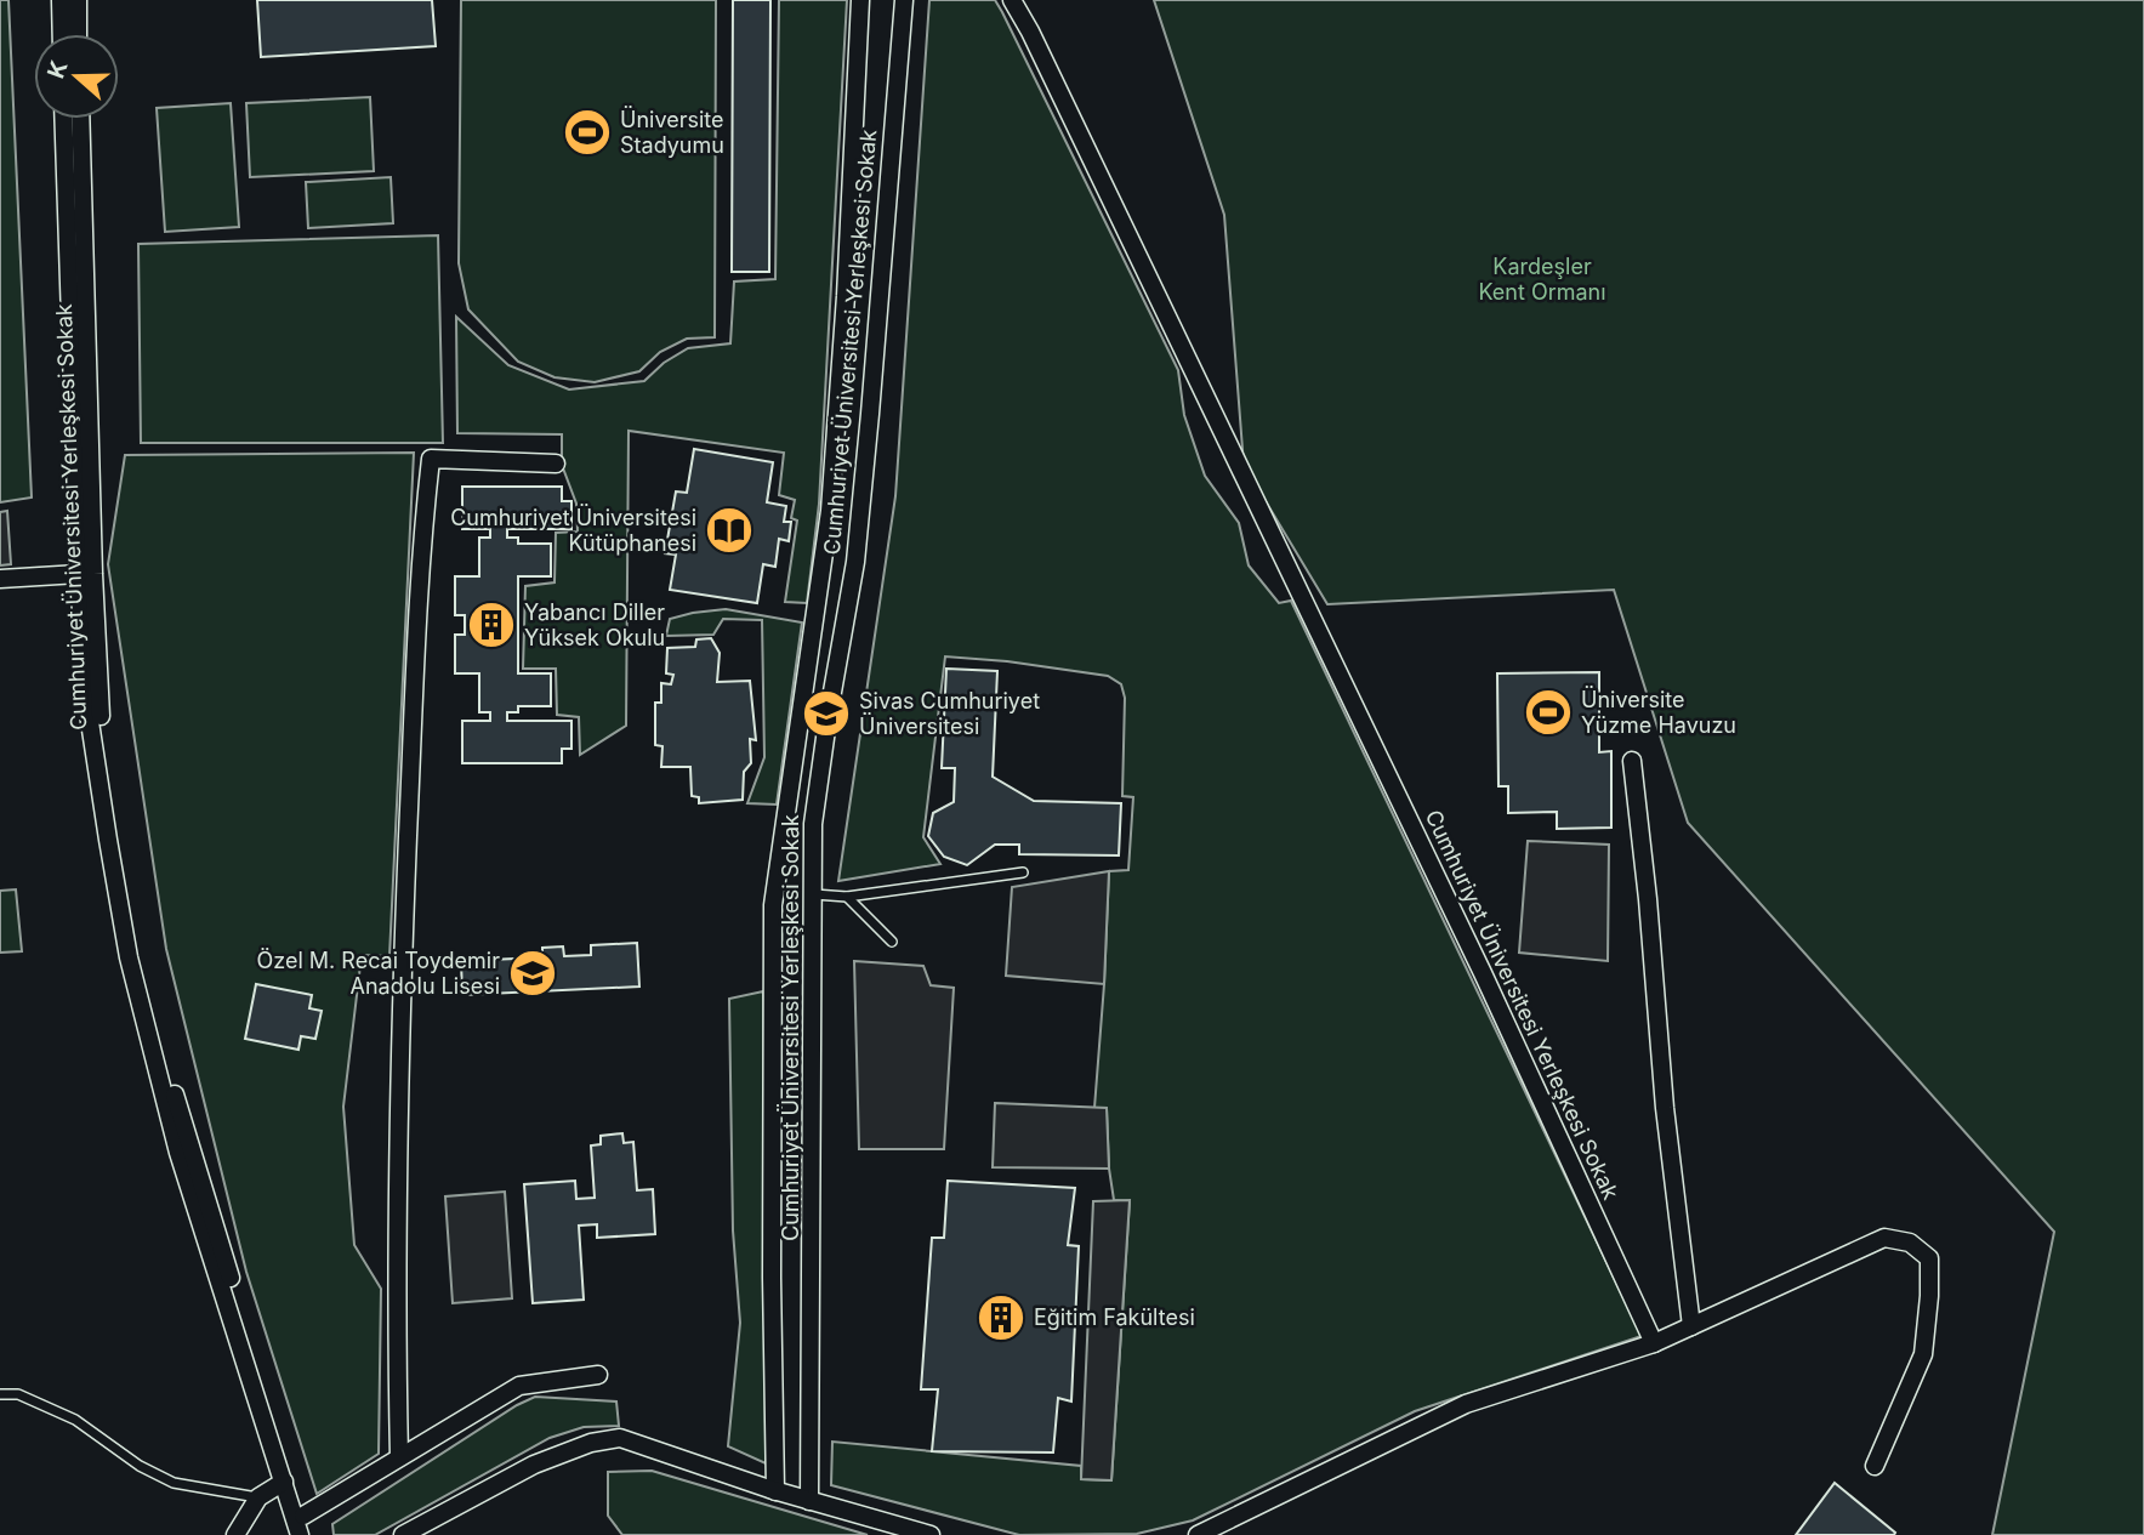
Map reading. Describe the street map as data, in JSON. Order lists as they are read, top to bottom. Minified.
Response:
{"streets":{"street":["Cumhuriyet Üniversitesi Yerleşkesi Sokak"]},"parks":["Kardeşler Kent Ormanı"],"places":{"sports":["Üniversite Stadyumu","Üniversite Yüzme Havuzu"],"library":["Cumhuriyet Üniversitesi Kütüphanesi"],"building":["Yabancı Diller Yüksek Okulu","Eğitim Fakültesi"],"school or university":["Sivas Cumhuriyet Üniversitesi","Özel M. Recai Toydemir Anadolu Lisesi"]},"north":"left"}
